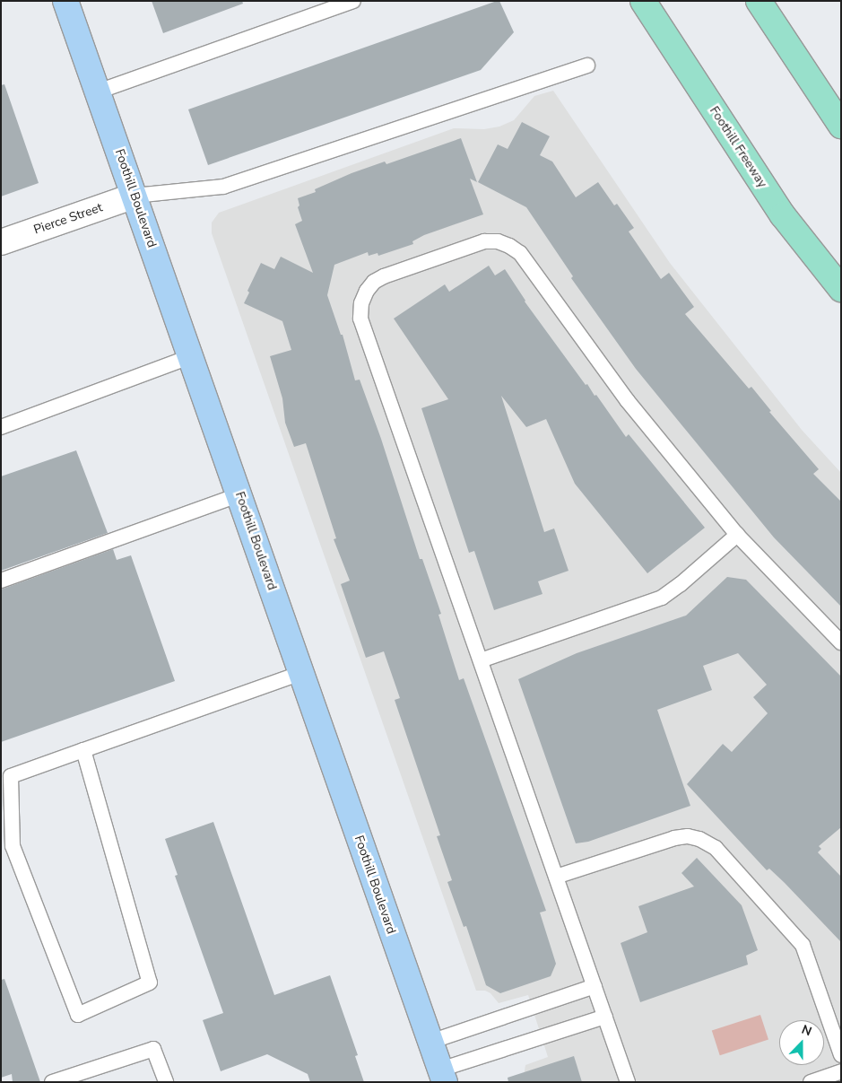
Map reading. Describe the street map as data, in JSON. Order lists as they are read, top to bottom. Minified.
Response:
{"streets":{"highway":["Foothill Freeway"],"main road":["Foothill Boulevard"],"street":["Pierce Street"]},"crossings":[["Foothill Boulevard","Pierce Street"]],"north":"top"}
